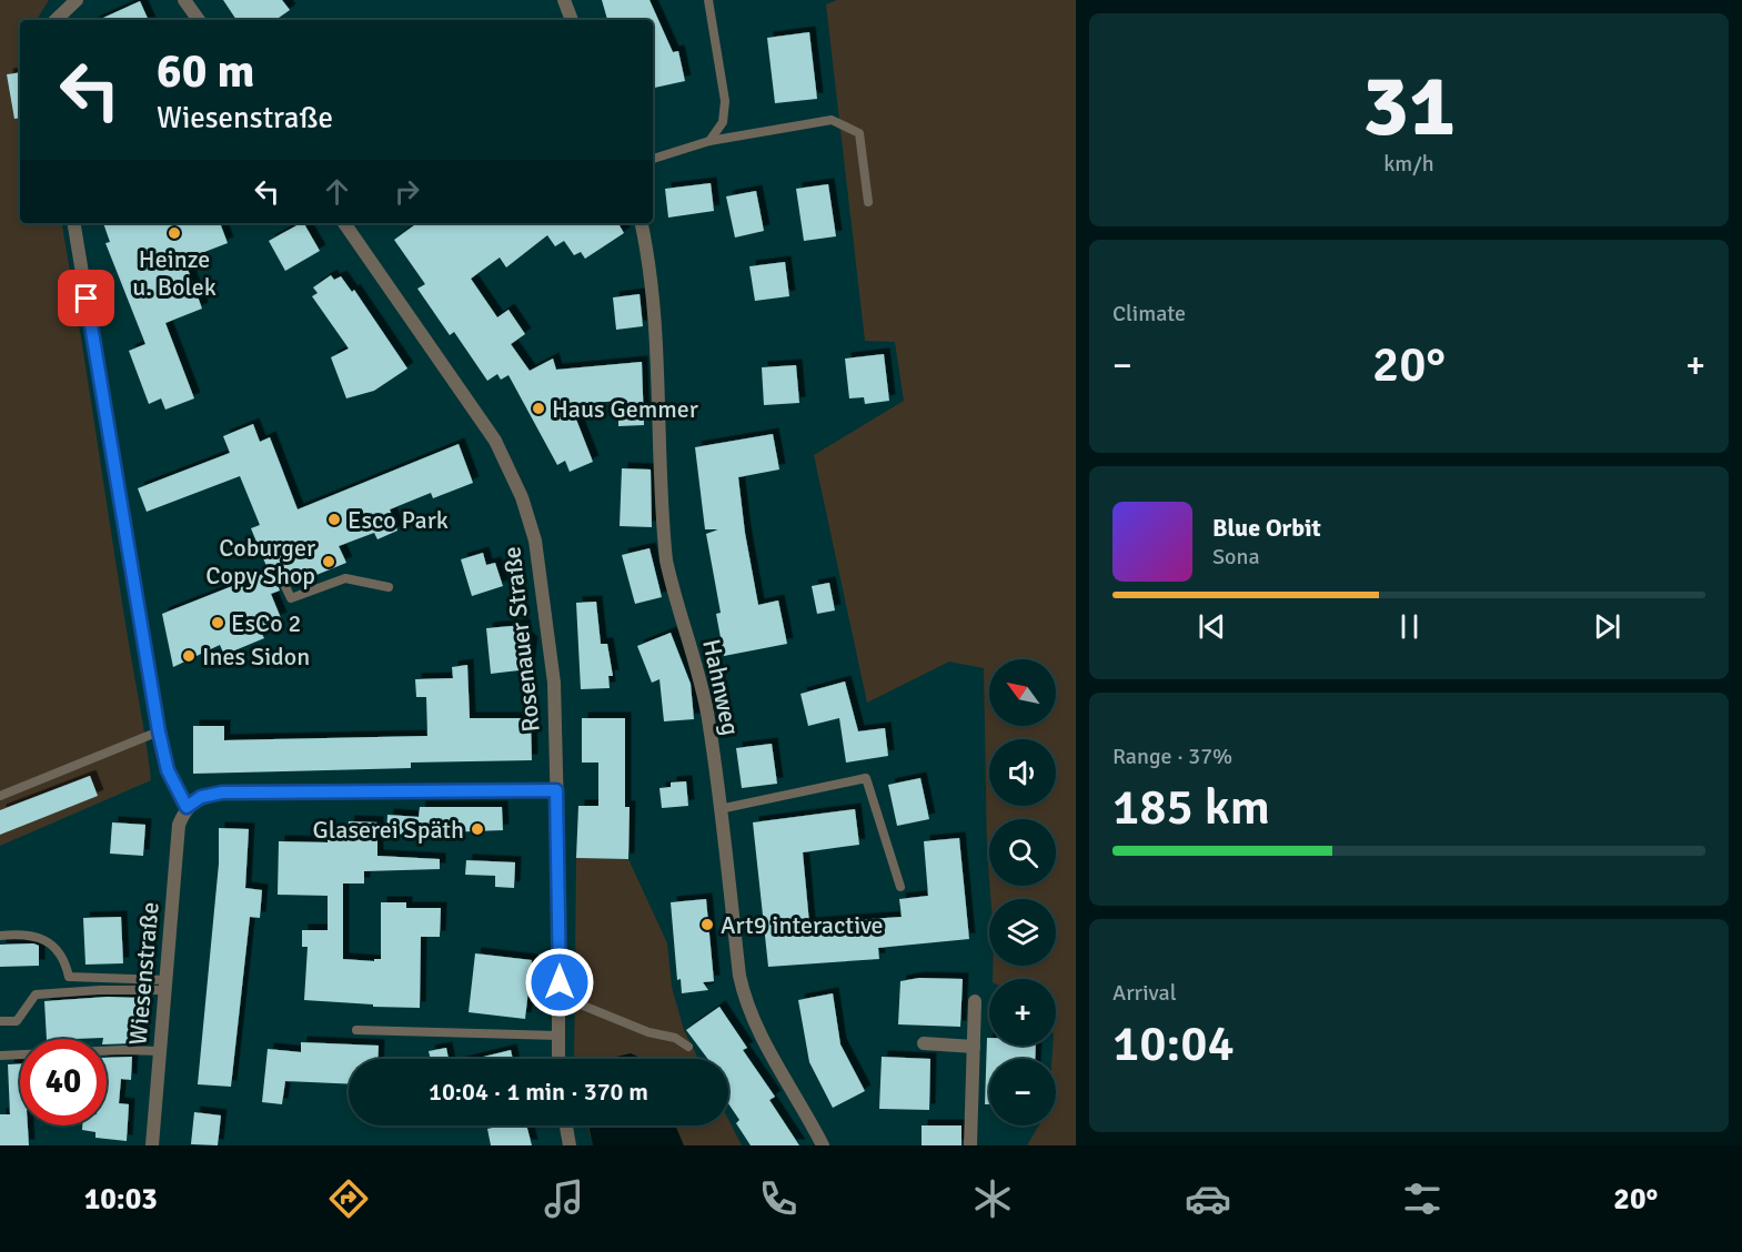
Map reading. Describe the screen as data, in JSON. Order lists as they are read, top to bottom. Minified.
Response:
{"streets":{"street":["Rosenauer Straße","Hahnweg","Wiesenstraße"]},"places":["Heinze u. Bolek","Haus Gemmer","Esco Park","Coburger Copy Shop","EsCo 2","Ines Sidon","Glaserei Späth","Art9 interactive"],"north":"top left","page":{"tile":[["31","km/h"],"Climate",["Range · 37%","185 km"],["Arrival","10:04"]],"turn":["60 m","Wiesenstraße"],"heat":["−","20°","+"],"song":["Blue Orbit","Sona"],"map_buttons":["+","−"],"limit":"40","trip":"10:04 · 1 min · 370 m","tabs":["10:03","20°"]}}
